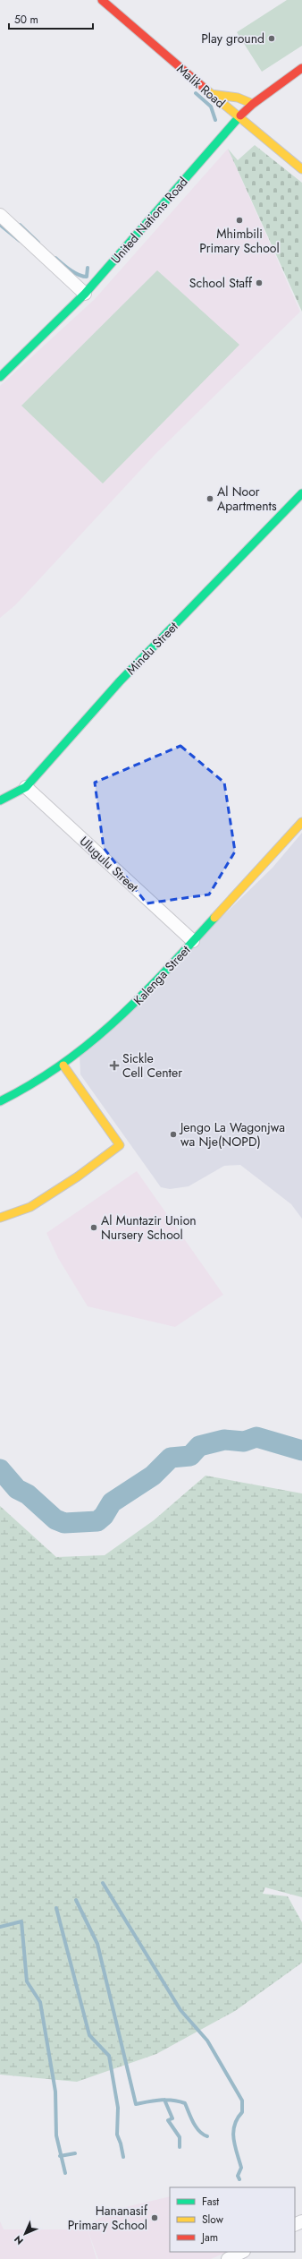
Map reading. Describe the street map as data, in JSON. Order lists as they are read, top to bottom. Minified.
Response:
{"streets":{"street":["Malik Road","United Nations Road","Mindu Street","Ulugulu Street","Kalenga Street"]},"crossings":[["Malik Road","United Nations Road"],["Mindu Street","Ulugulu Street"],["Ulugulu Street","Kalenga Street"]],"places":{"other":["Play ground","Mhimbili Primary School","School Staff","Al Noor Apartments","Jengo La Wagonjwa wa Nje(NOPD)","Al Muntazir Union Nursery School","Hananasif Primary School"],"health":["Sickle Cell Center"]},"legend":["Fast","Slow","Jam"],"scale_bar":"50 m","north":"bottom left"}
